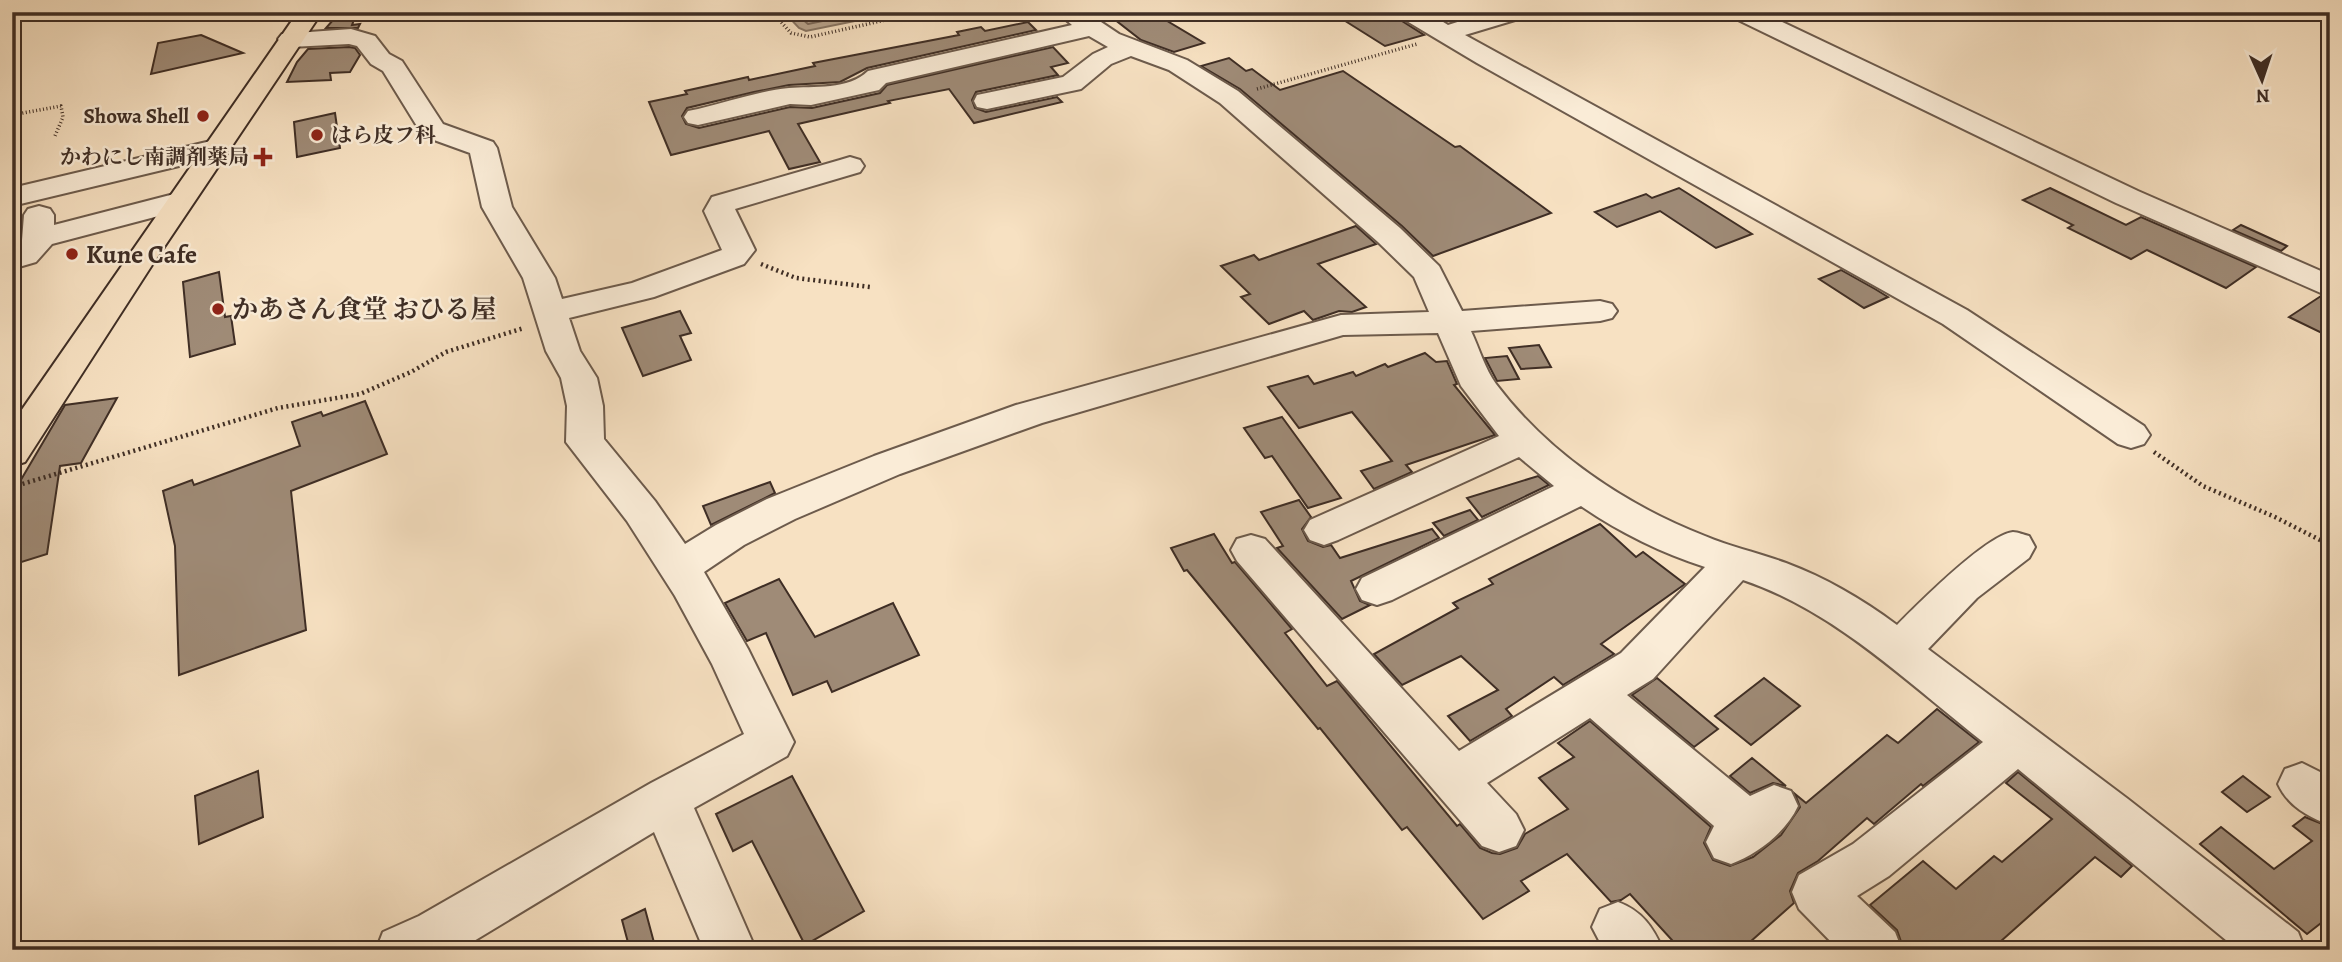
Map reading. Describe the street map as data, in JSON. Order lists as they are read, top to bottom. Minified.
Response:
{"places":{"other":["Showa Shell","はら皮フ科","Kune Cafe","かあさん食堂 おひる屋"],"health":["かわにし南調剤薬局"]},"north":"bottom"}
